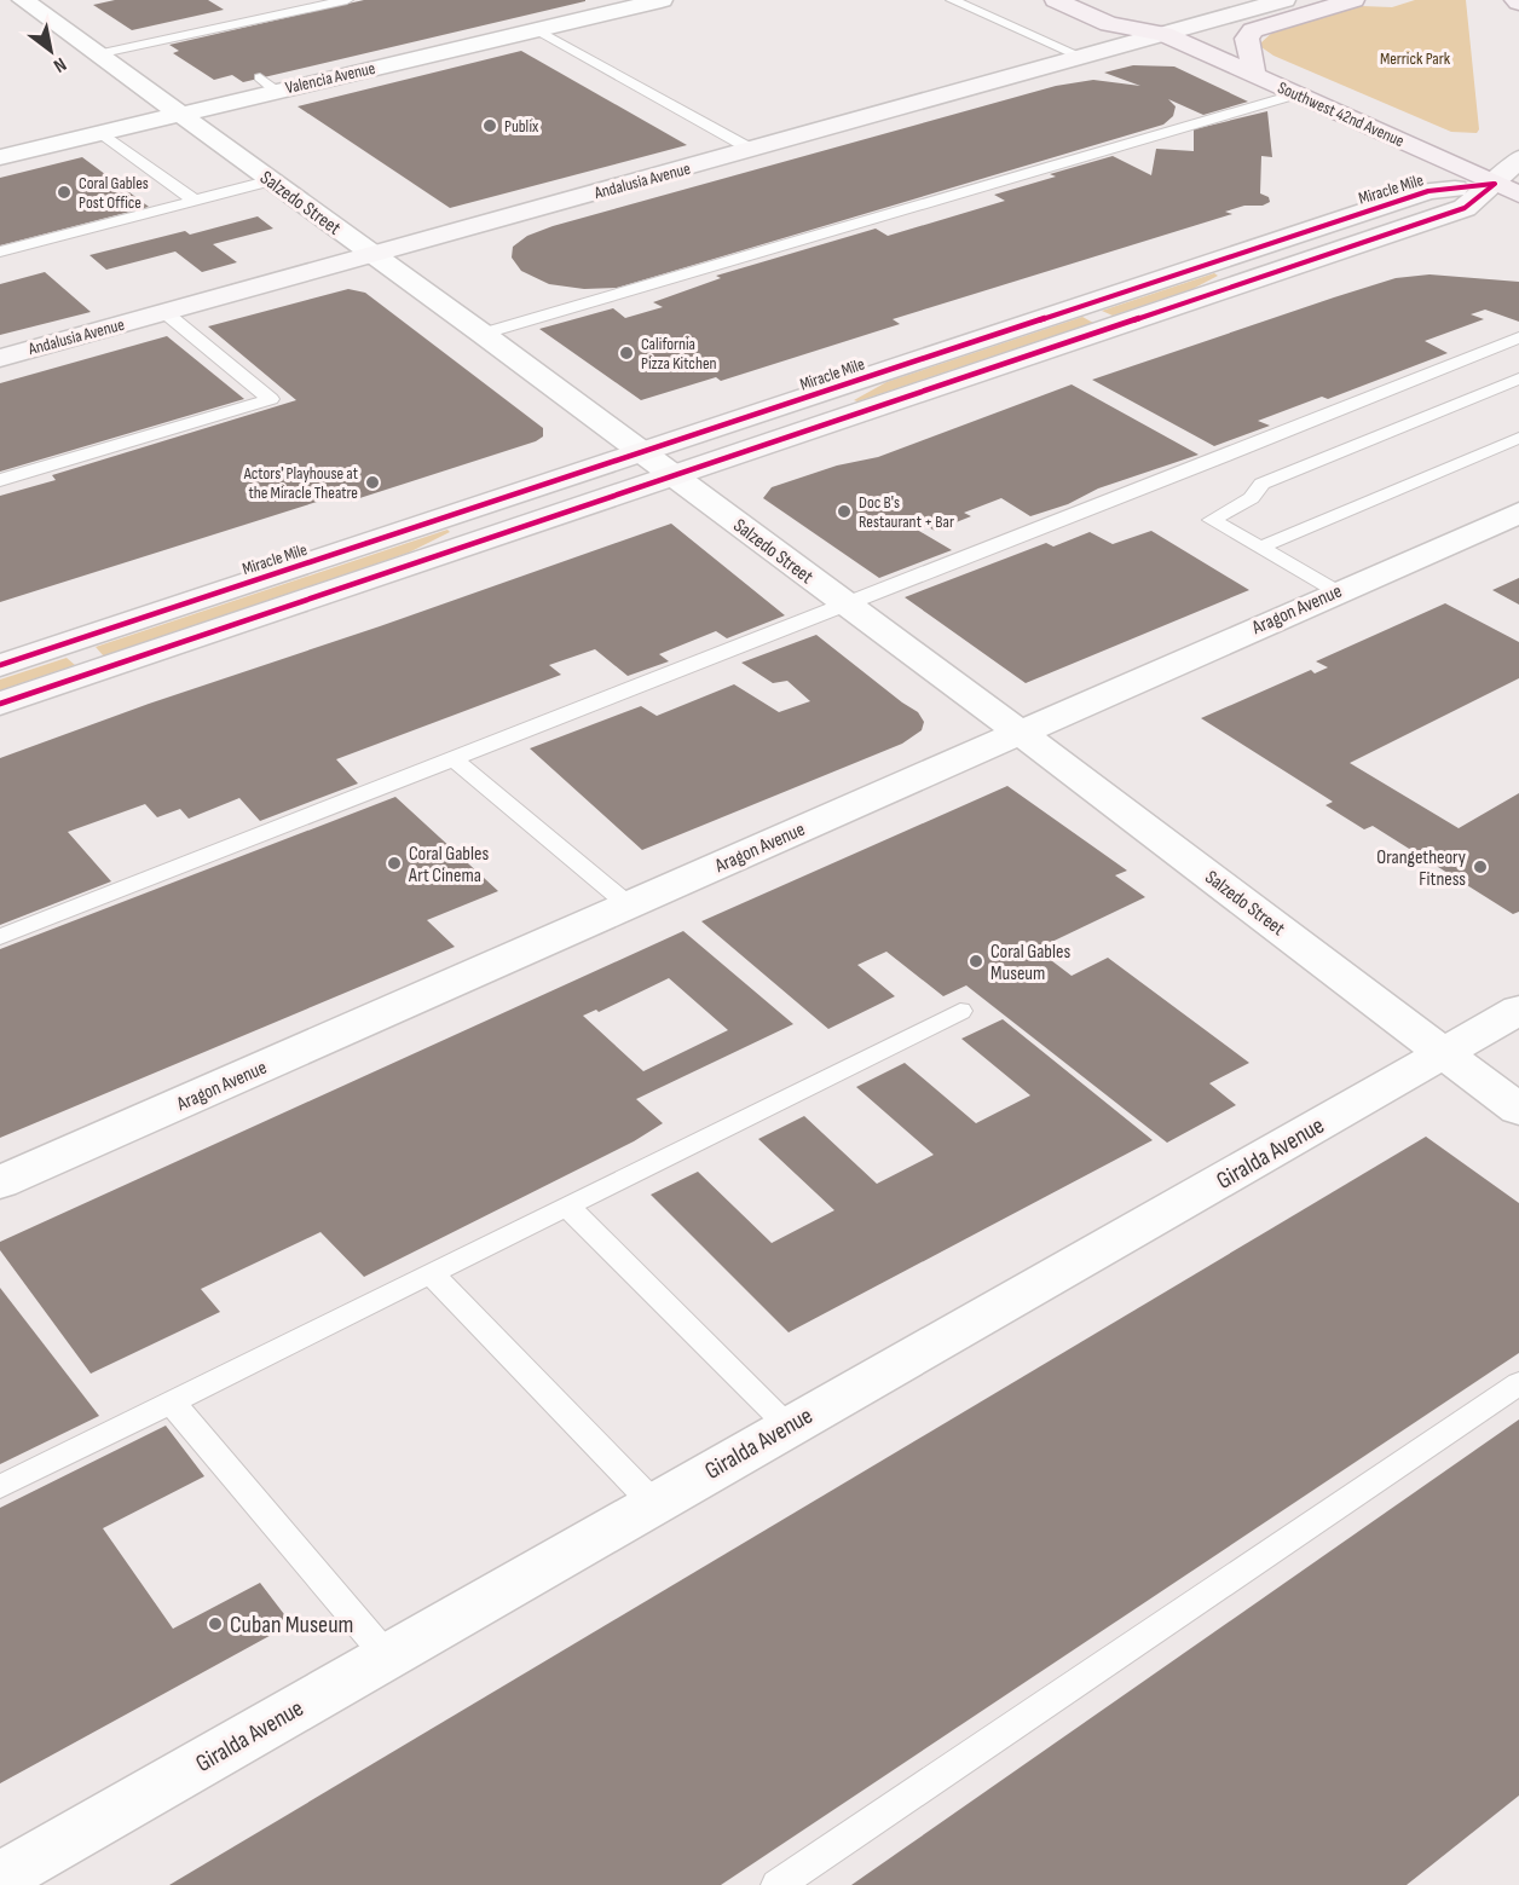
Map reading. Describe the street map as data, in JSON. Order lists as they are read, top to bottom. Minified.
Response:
{"streets":{"main road":["Southwest 42nd Avenue","Andalusia Avenue","Miracle Mile"],"street":["Valencia Avenue","Salzedo Street","Aragon Avenue","Giralda Avenue"]},"crossings":[["Valencia Avenue","Salzedo Street"],["Southwest 42nd Avenue","Andalusia Avenue"],["Southwest 42nd Avenue","Miracle Mile"],["Andalusia Avenue","Salzedo Street"],["Miracle Mile","Salzedo Street"],["Salzedo Street","Aragon Avenue"],["Salzedo Street","Giralda Avenue"]],"parks":["Merrick Park"],"places":["Publix","Coral Gables Post Office","California Pizza Kitchen","Actors' Playhouse at the Miracle Theatre","Doc B's Restaurant + Bar","Coral Gables Art Cinema","Orangetheory Fitness","Coral Gables Museum","Cuban Museum"],"north":"bottom right"}
